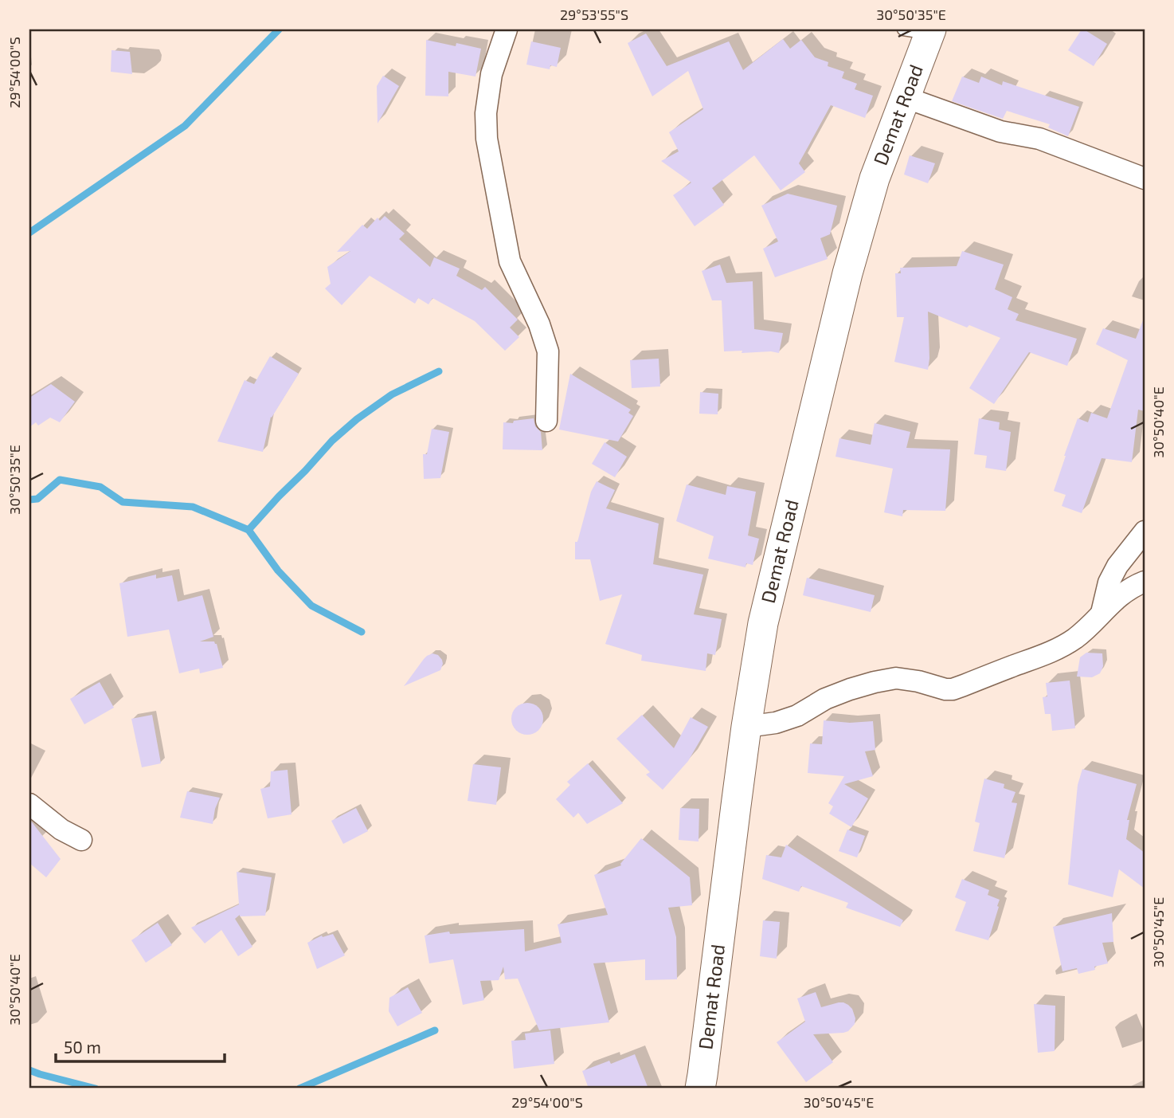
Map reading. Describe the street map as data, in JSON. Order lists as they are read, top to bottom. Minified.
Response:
{"streets":{"street":["Demat Road"]},"scale_bar":"50 m","coordinates":["29°53'55\"S","30°50'35\"E","29°54'00\"S","30°50'40\"E","30°50'45\"E"]}
